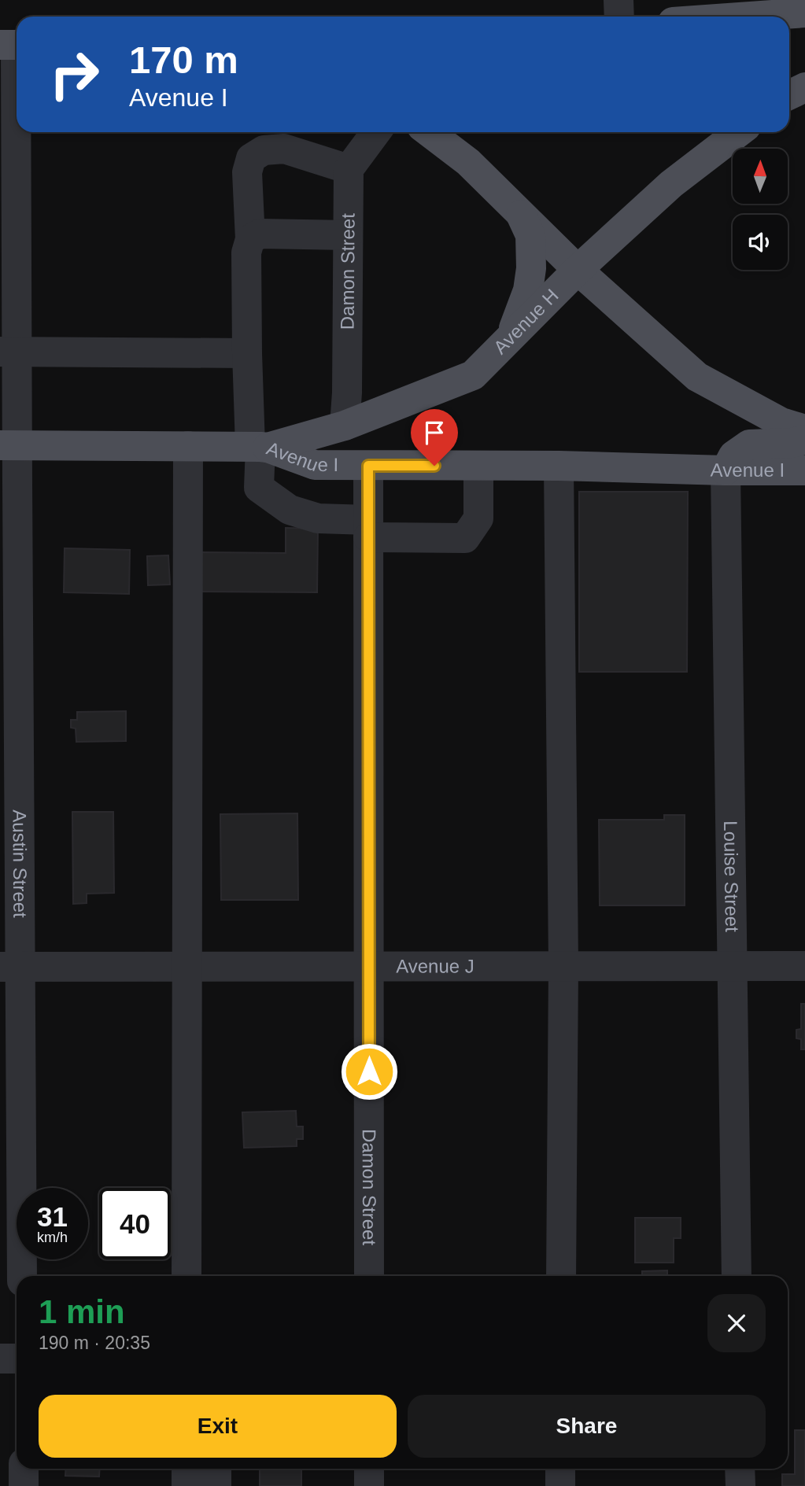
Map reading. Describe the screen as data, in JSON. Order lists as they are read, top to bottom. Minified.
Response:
{"streets":{"main road":["Avenue H","Avenue I"],"street":["Damon Street","Austin Street","Louise Street","Avenue J"]},"crossings":[["Damon Street","Avenue H"],["Damon Street","Avenue I"],["Damon Street","Avenue J"],["Avenue H","Avenue I"],["Avenue I","Austin Street"],["Avenue I","Louise Street"],["Austin Street","Avenue J"],["Louise Street","Avenue J"]],"north":"top","page":{"turn":["170 m","Avenue I"],"speed":"31 km/h","limit":"40","heading":["1 min","190 m · 20:35"],"buttons":["Exit","Share"]}}
